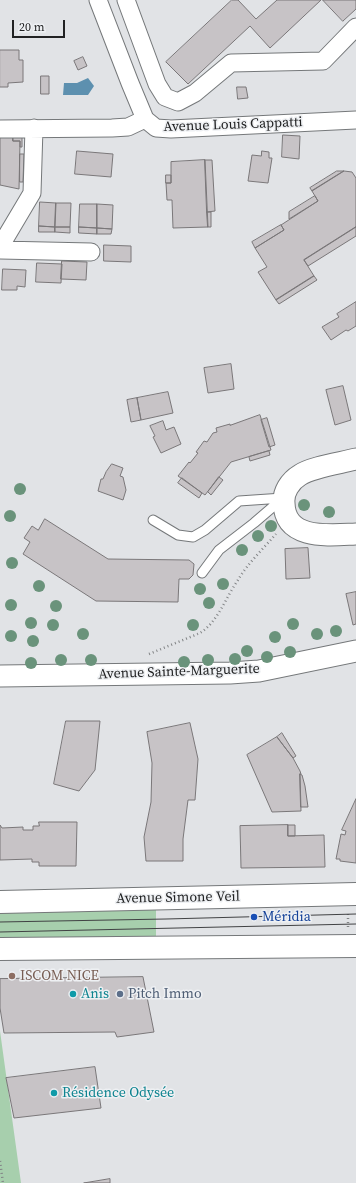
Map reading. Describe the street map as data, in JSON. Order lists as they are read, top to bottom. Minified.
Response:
{"streets":{"main road":["Avenue Simone Veil"],"street":["Avenue Louis Cappatti","Avenue Sainte-Marguerite"]},"places":["Méridia","ISCOM NICE","Anis","Pitch Immo","Résidence Odysée"],"scale_bar":"20 m"}
